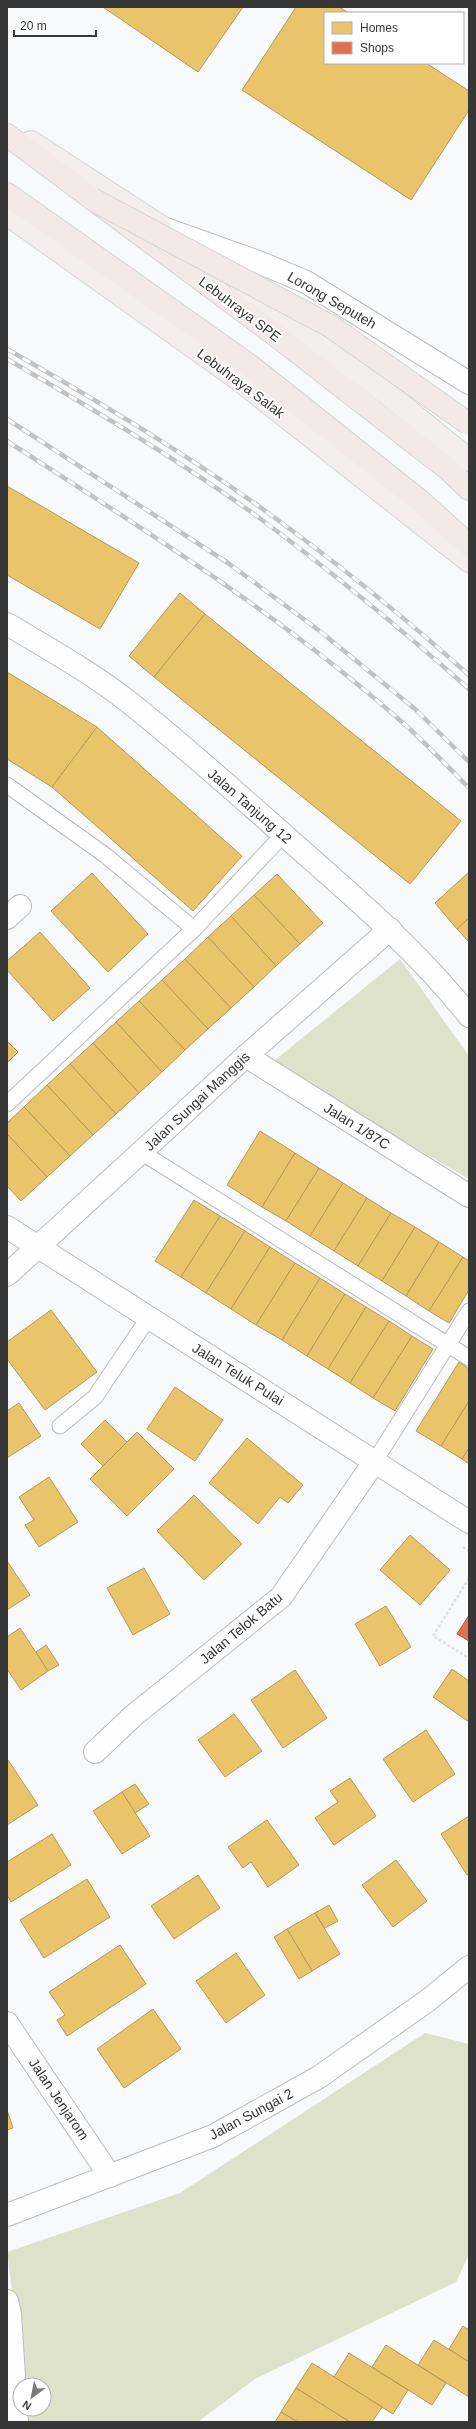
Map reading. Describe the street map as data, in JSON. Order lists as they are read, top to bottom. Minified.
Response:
{"streets":{"highway":["Lebuhraya SPE","Lebuhraya Salak"],"street":["Lorong Seputeh","Jalan Tanjung 12","Jalan Sungai Manggis","Jalan 1/87C","Jalan Teluk Pulai","Jalan Telok Batu","Jalan Jenjarom","Jalan Sungai 2"]},"crossings":[["Jalan Tanjung 12","Jalan Sungai Manggis"],["Jalan Sungai Manggis","Jalan 1/87C"],["Jalan Sungai Manggis","Jalan Teluk Pulai"],["Jalan Teluk Pulai","Jalan Telok Batu"],["Jalan Jenjarom","Jalan Sungai 2"]],"legend":["Homes","Shops"],"scale_bar":"20 m","north":"bottom left"}
